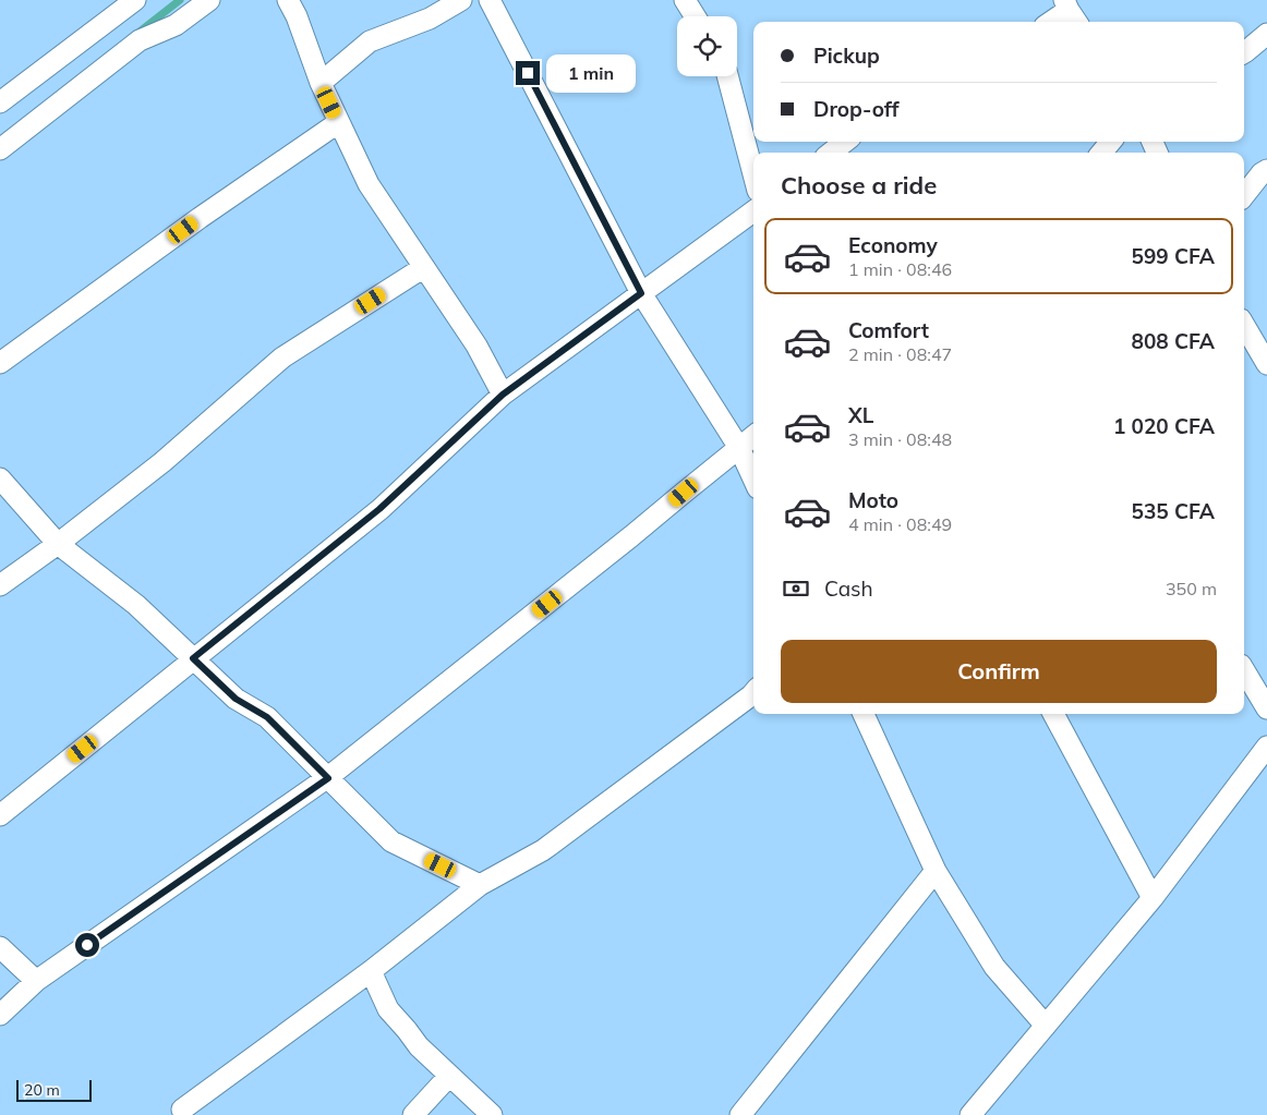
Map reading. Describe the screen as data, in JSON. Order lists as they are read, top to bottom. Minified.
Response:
{"scale_bar":"20 m","page":{"banner":["Pickup","Drop-off"],"bubble":"1 min","heading":"Choose a ride","list":[{"name":"Economy","note":"1 min · 08:46","value":"599 CFA"},{"name":"Comfort","note":"2 min · 08:47","value":"808 CFA"},{"name":"XL","note":"3 min · 08:48","value":"1 020 CFA"},{"name":"Moto","note":"4 min · 08:49","value":"535 CFA"}],"pay":["Cash","350 m"],"buttons":"Confirm","scale":"20 m"}}
